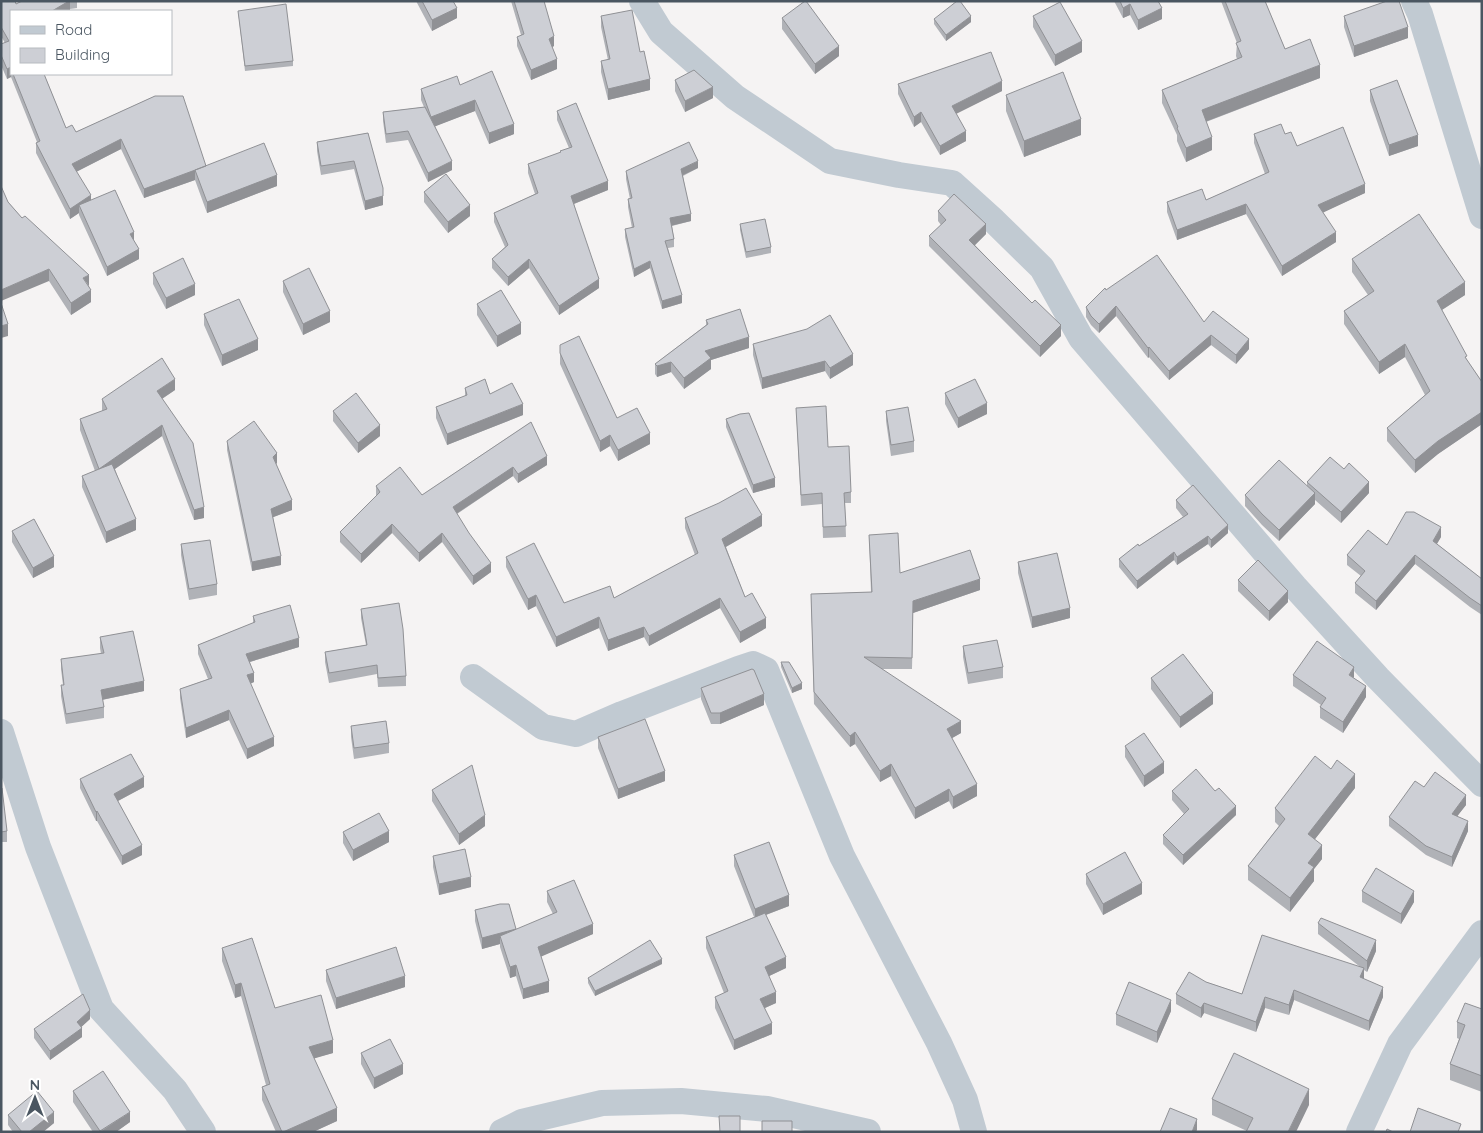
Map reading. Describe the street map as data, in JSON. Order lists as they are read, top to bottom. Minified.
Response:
{"legend":["Road","Building"],"north":"top"}
